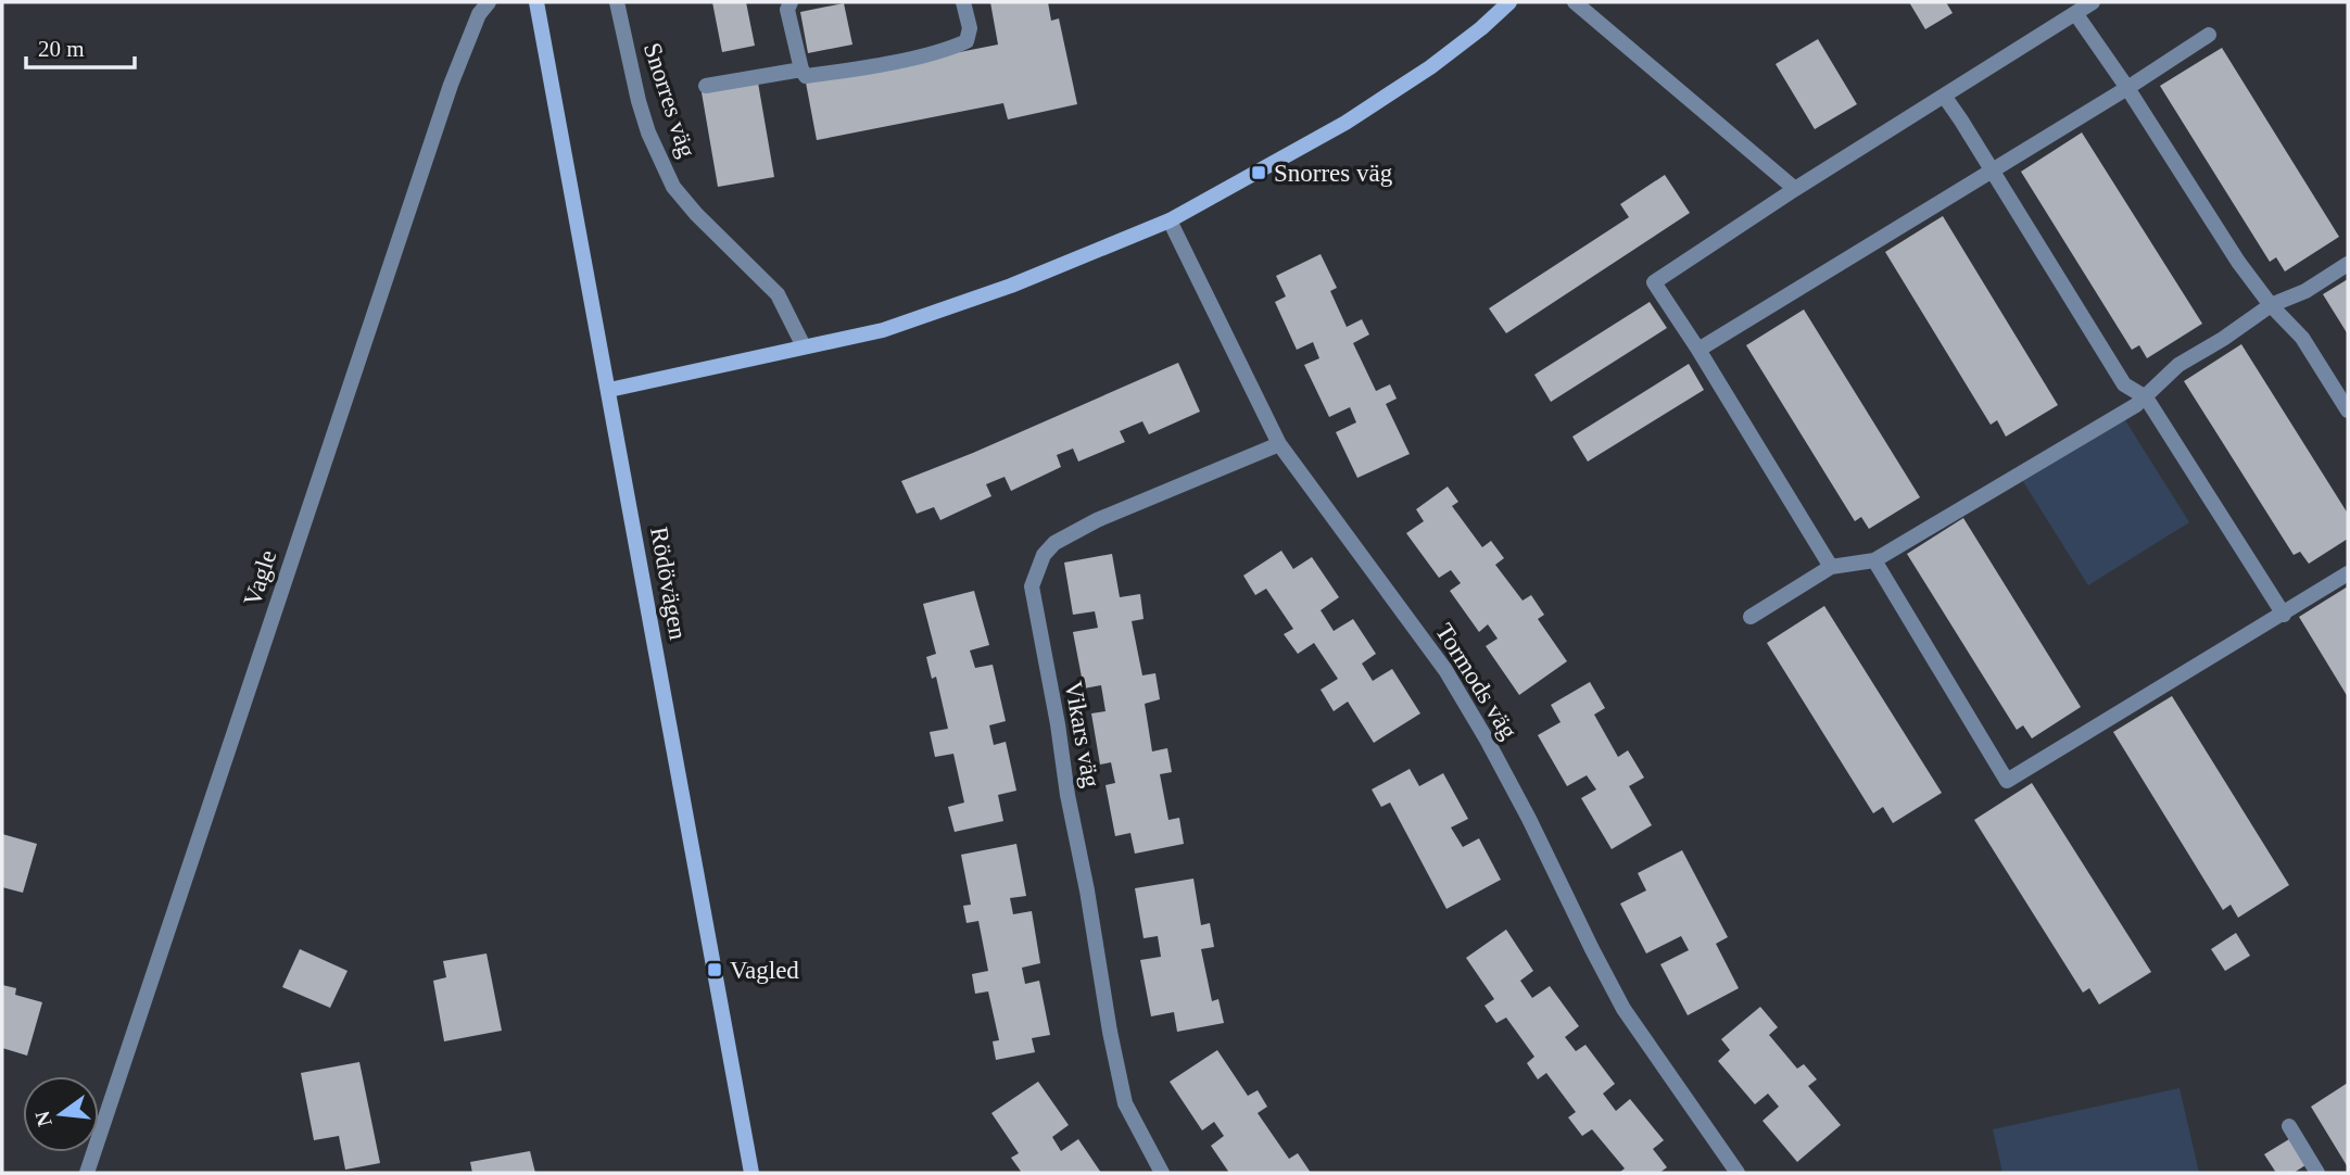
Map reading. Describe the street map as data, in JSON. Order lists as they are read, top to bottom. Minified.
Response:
{"streets":{"main road":["Rödövägen"],"street":["Snorres väg","Vagle","Tormods väg","Vikars väg"]},"crossings":[["Tormods väg","Vikars väg"]],"places":{"transit":["Snorres väg","Vagled"]},"scale_bar":"20 m","north":"left"}
